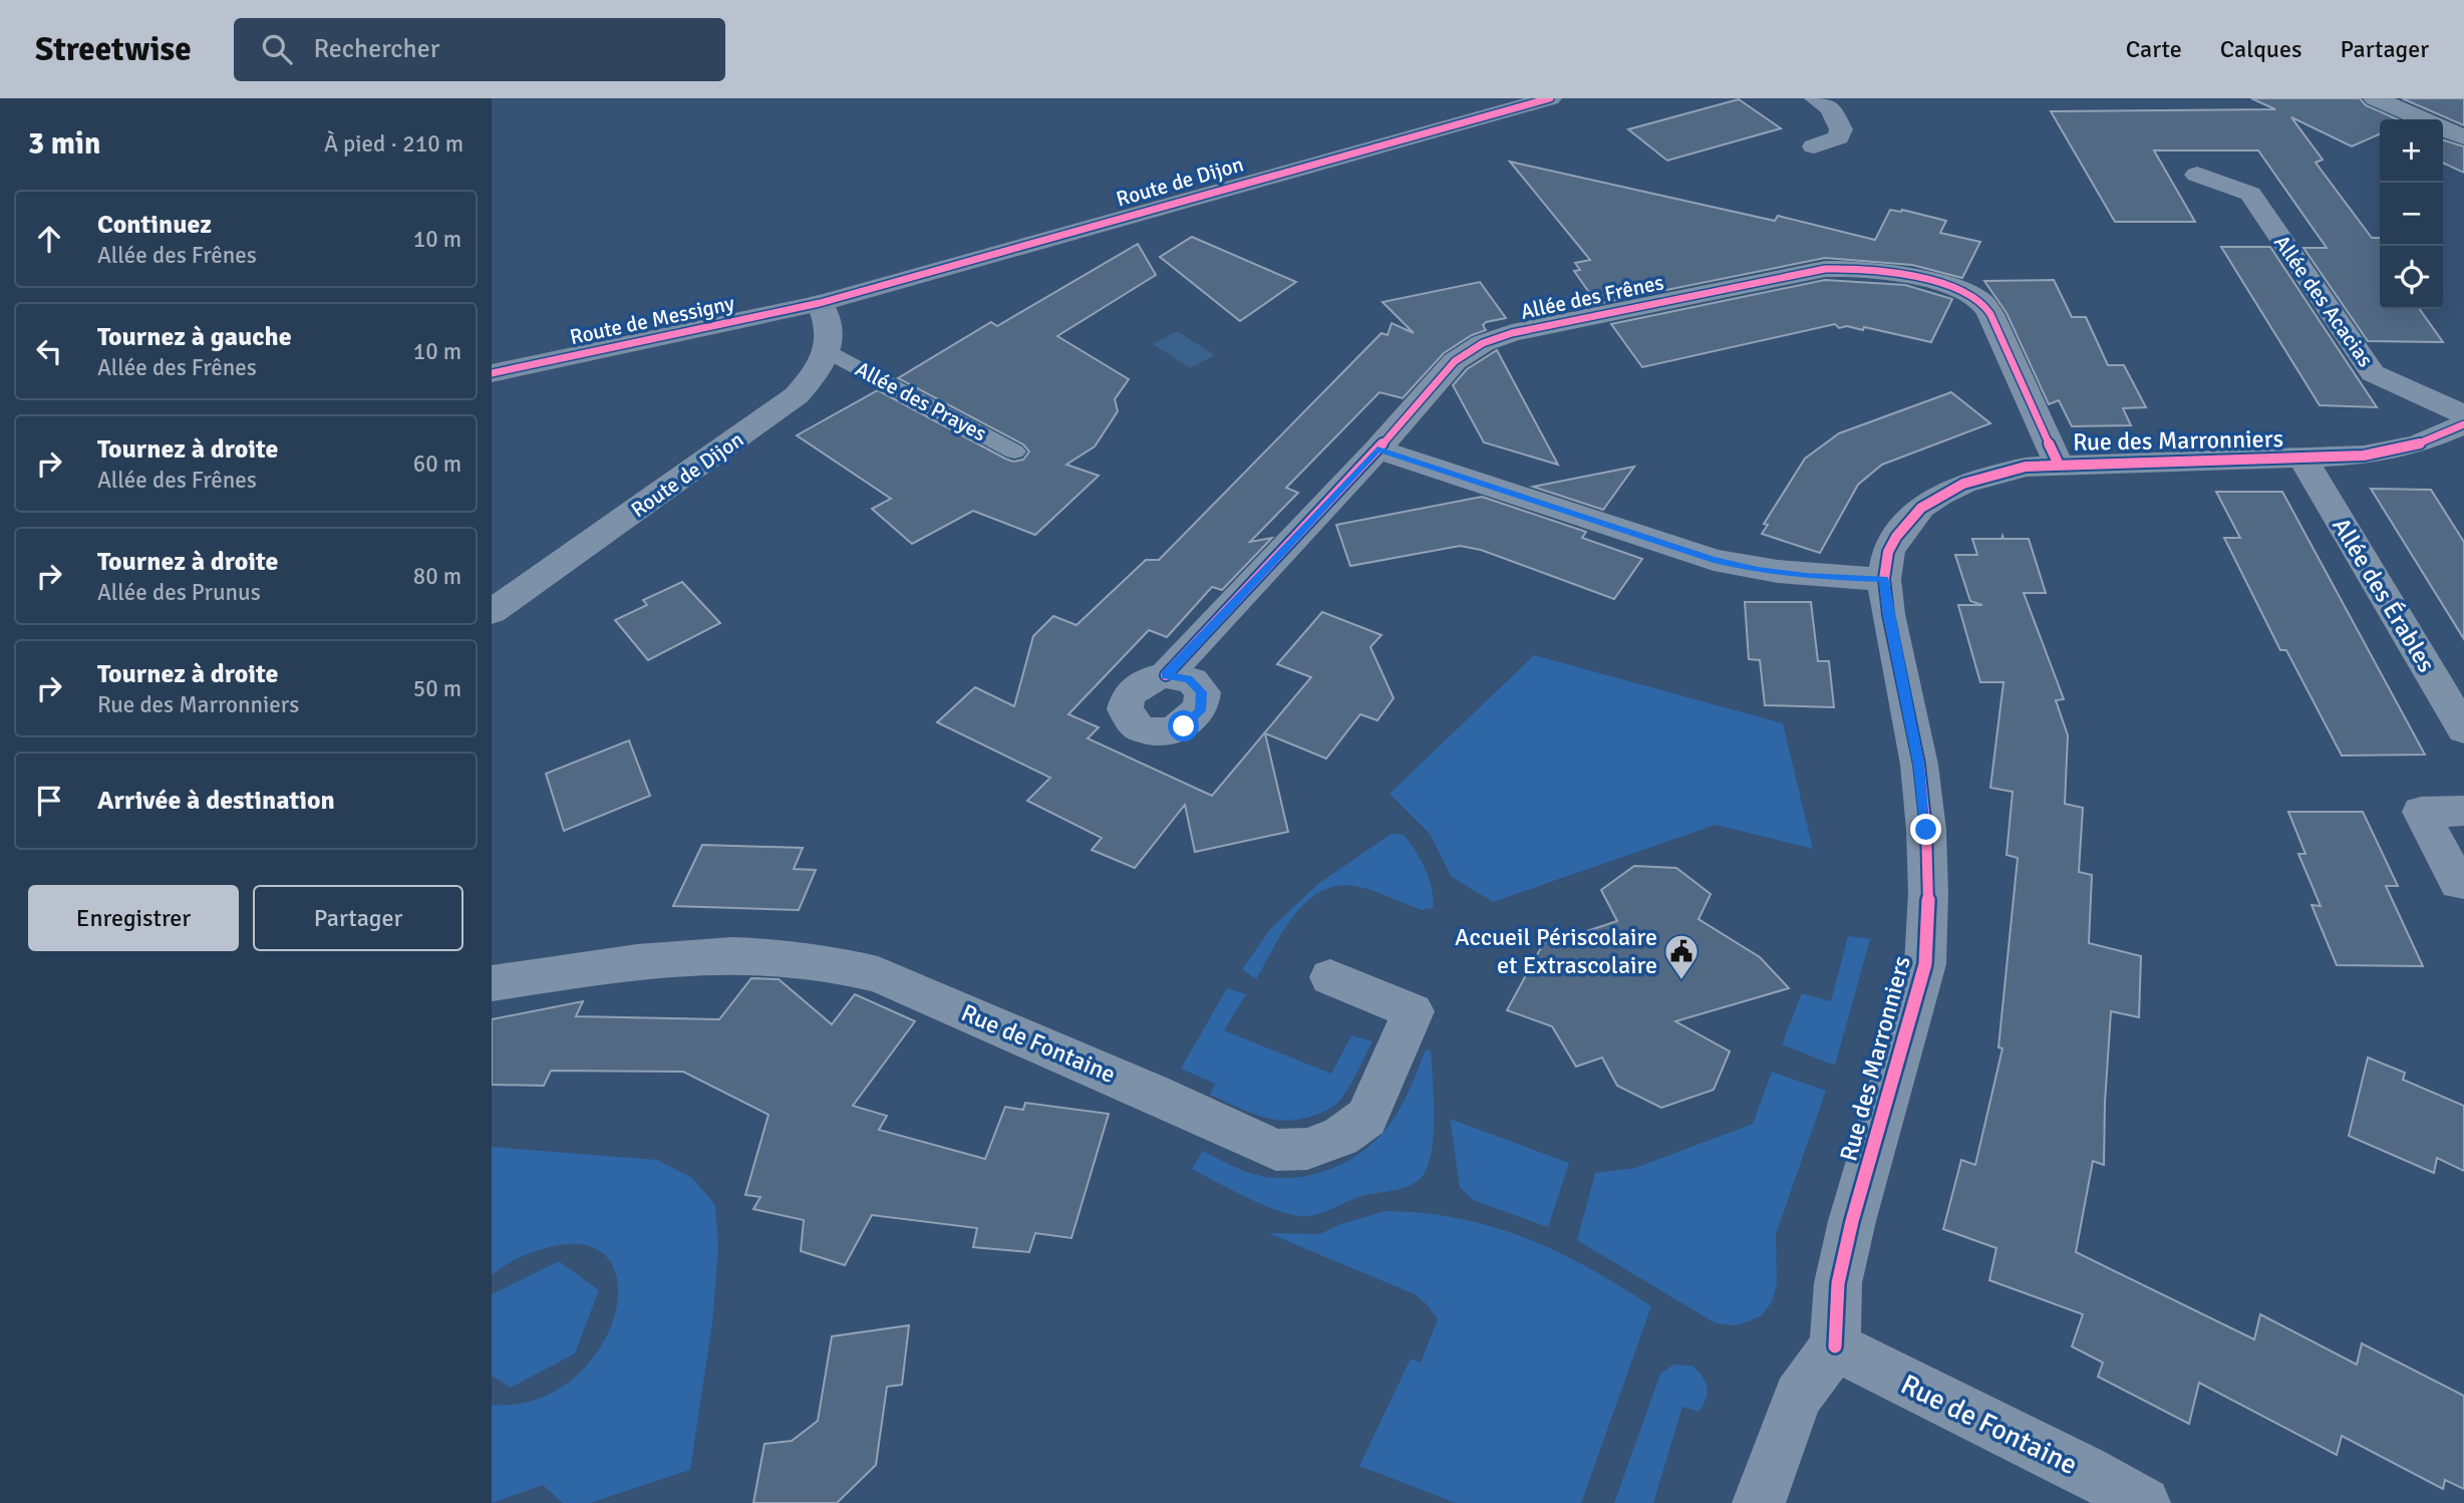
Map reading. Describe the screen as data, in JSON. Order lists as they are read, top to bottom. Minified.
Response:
{"streets":{"main road":["Route de Dijon","Route de Messigny"],"street":["Allée des Frênes","Allée des Acacias","Rue des Marronniers","Allée des Érables","Rue de Fontaine"],"lane":["Allée des Prayes"]},"crossings":[["Route de Dijon","Route de Messigny"],["Route de Dijon","Allée des Prayes"],["Allée des Frênes","Rue des Marronniers"],["Rue des Marronniers","Allée des Érables"],["Rue des Marronniers","Rue de Fontaine"]],"places":{"public building":["Accueil Périscolaire et Extrascolaire"]},"page":{"header":"Streetwise","search":"Rechercher","nav":["Carte","Calques","Partager"],"heading":["3 min","À pied · 210 m"],"map_buttons":["+","−"],"list":[["Continuez","Allée des Frênes","10 m"],["Tournez à gauche","Allée des Frênes","10 m"],["Tournez à droite","Allée des Frênes","60 m"],["Tournez à droite","Allée des Prunus","80 m"],["Tournez à droite","Rue des Marronniers","50 m"],"Arrivée à destination"],"buttons":["Enregistrer","Partager"]}}
